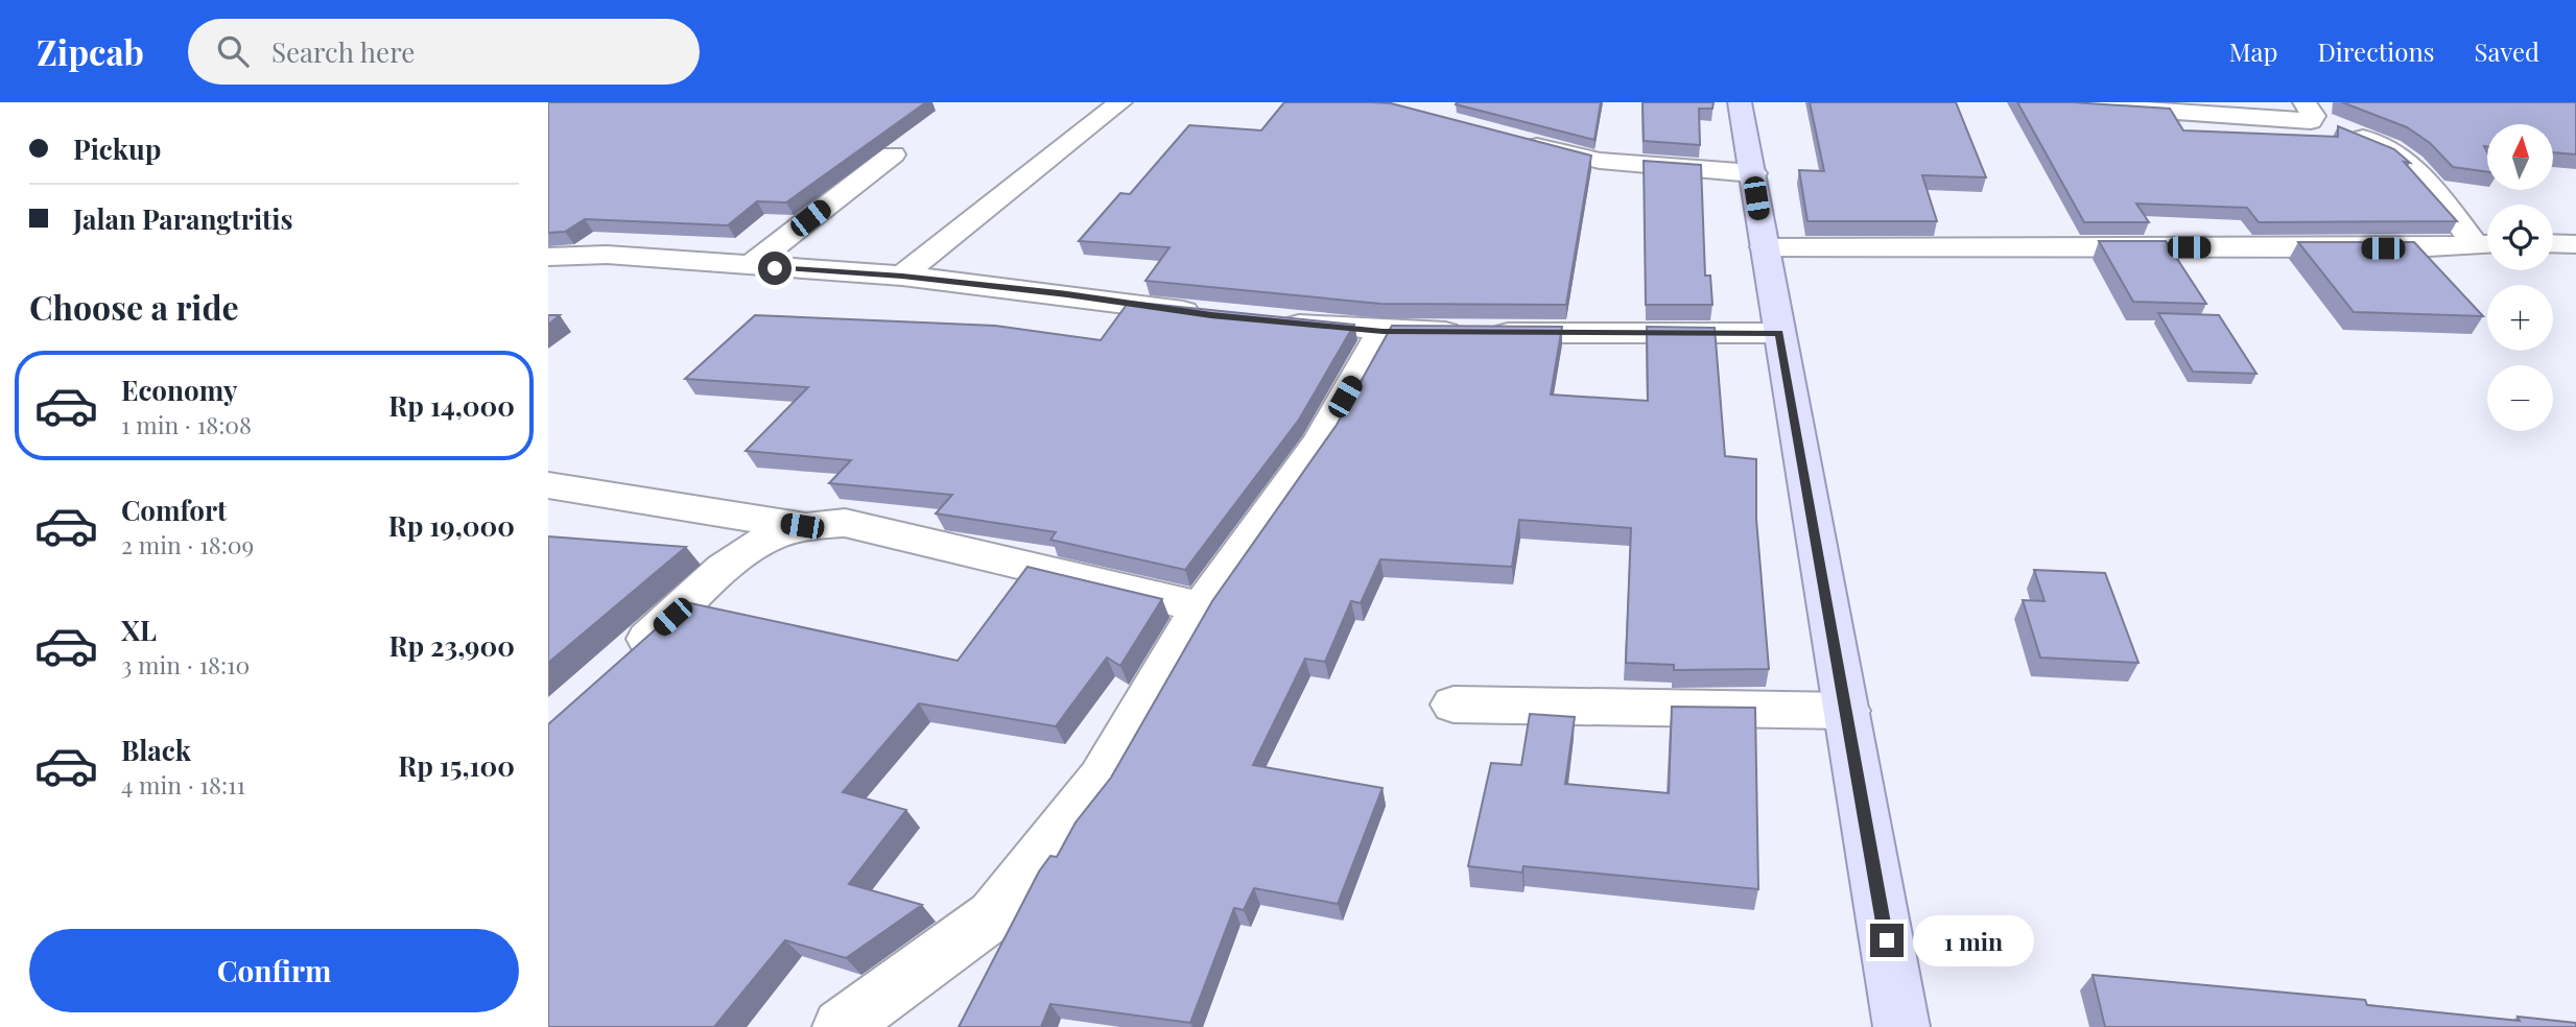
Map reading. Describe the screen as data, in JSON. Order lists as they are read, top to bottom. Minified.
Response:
{"north":"top","page":{"header":"Zipcab","search":"Search here","nav":["Map","Directions","Saved"],"banner":["Pickup","Jalan Parangtritis"],"map_buttons":["+","−"],"heading":"Choose a ride","list":[{"name":"Economy","note":"1 min · 18:08","value":"Rp 14,000"},{"name":"Comfort","note":"2 min · 18:09","value":"Rp 19,000"},{"name":"XL","note":"3 min · 18:10","value":"Rp 23,900"},{"name":"Black","note":"4 min · 18:11","value":"Rp 15,100"}],"buttons":"Confirm","bubble":"1 min"}}
